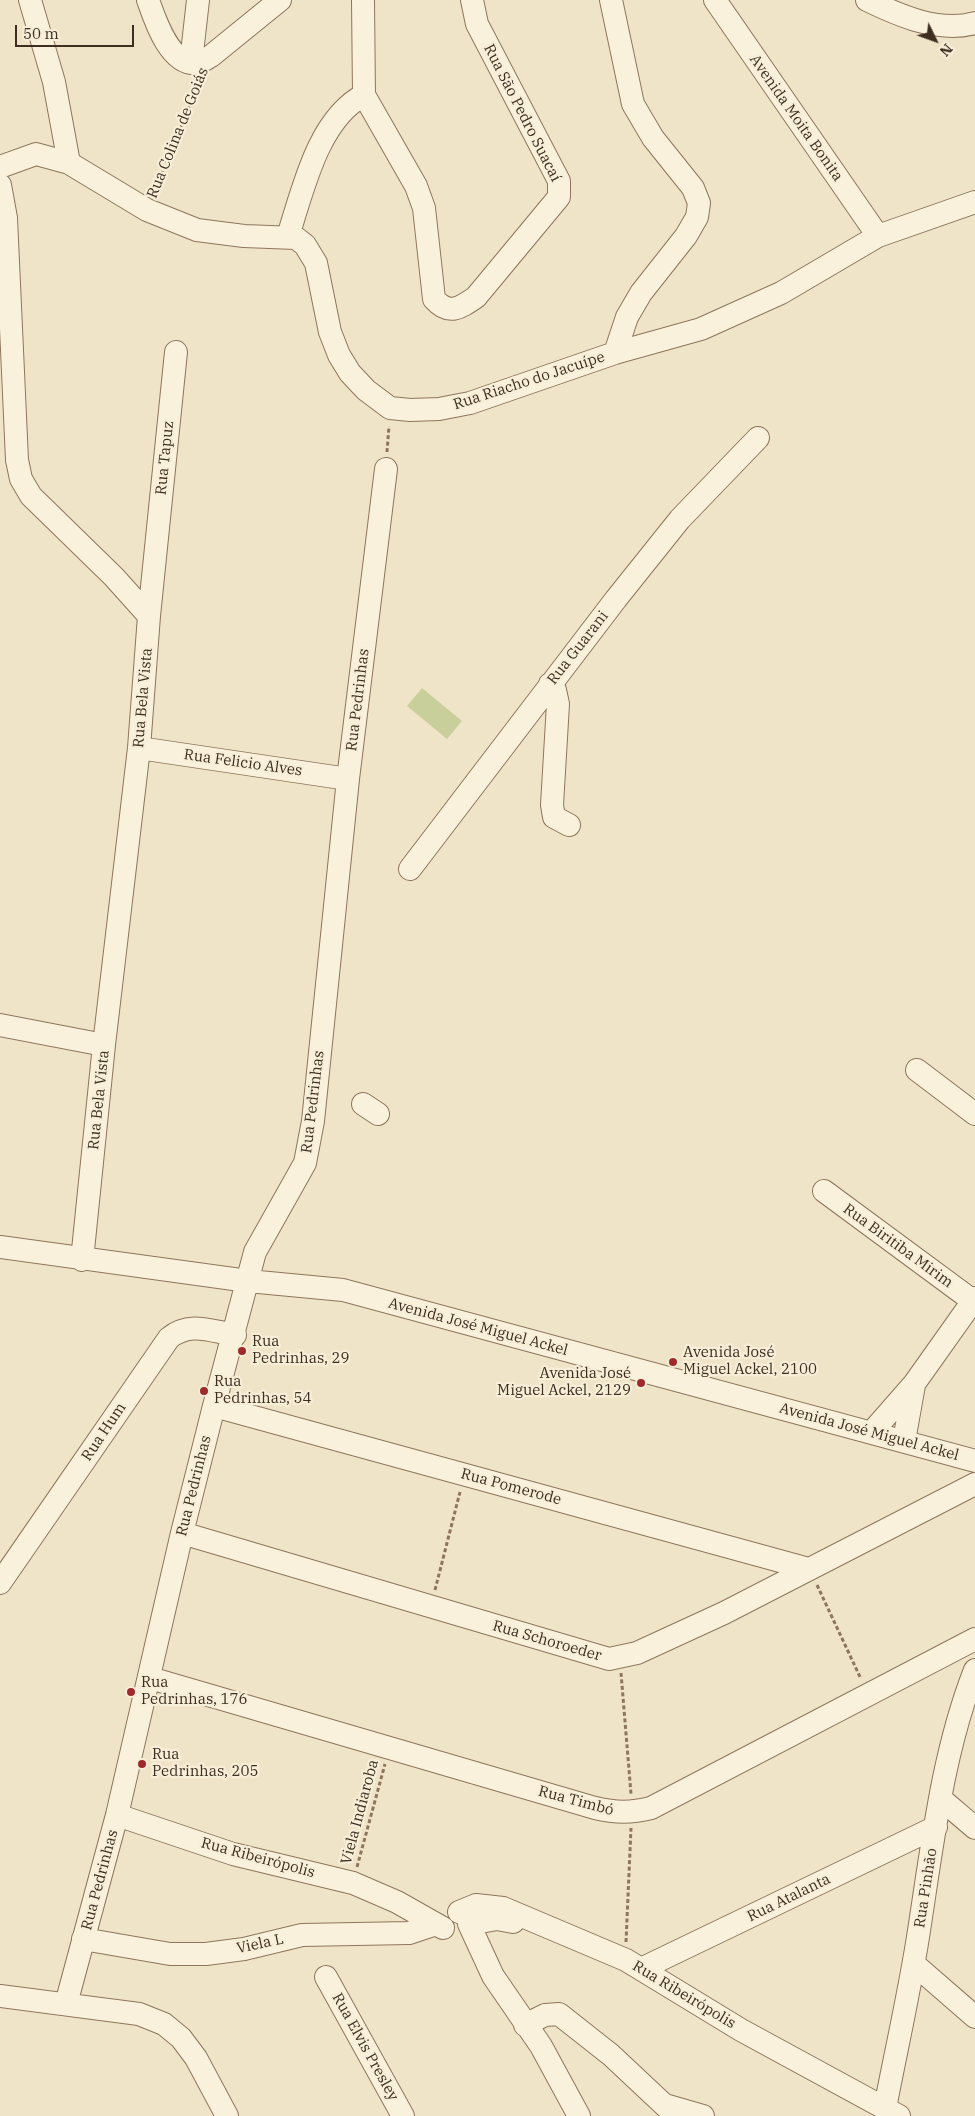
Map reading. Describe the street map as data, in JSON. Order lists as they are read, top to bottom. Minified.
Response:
{"streets":{"street":["Rua São Pedro Suacaí","Avenida Moita Bonita","Rua Riacho do Jacuípe","Rua Tapuz","Rua Guarani","Rua Bela Vista","Rua Pedrinhas","Rua Felicio Alves","Rua Biritiba Mirim","Avenida José Miguel Ackel","Rua Hum","Rua Pomerode","Rua Schoroeder","Rua Timbó","Rua Ribeirópolis","Rua Pinhão","Rua Atalanta","Viela L","Rua Elvis Presley"],"path":["Rua Colina de Goiás","Viela Indiaroba"]},"crossings":[["Avenida Moita Bonita","Rua Riacho do Jacuípe"],["Rua Tapuz","Rua Bela Vista"],["Rua Bela Vista","Rua Felicio Alves"],["Rua Bela Vista","Avenida José Miguel Ackel"],["Rua Pedrinhas","Rua Felicio Alves"],["Rua Pedrinhas","Avenida José Miguel Ackel"],["Rua Pedrinhas","Rua Hum"],["Rua Pedrinhas","Rua Pomerode"],["Rua Pedrinhas","Rua Schoroeder"],["Rua Pedrinhas","Rua Timbó"],["Rua Pedrinhas","Rua Ribeirópolis"],["Rua Pedrinhas","Viela L"],["Rua Pomerode","Rua Schoroeder"],["Rua Timbó","Viela Indiaroba"],["Viela Indiaroba","Rua Ribeirópolis"],["Rua Ribeirópolis","Rua Pinhão"],["Rua Ribeirópolis","Rua Atalanta"],["Rua Ribeirópolis","Viela L"],["Rua Pinhão","Rua Atalanta"]],"places":["Rua Pedrinhas, 29","Avenida José Miguel Ackel, 2100","Avenida José Miguel Ackel, 2129","Rua Pedrinhas, 54","Rua Pedrinhas, 176","Rua Pedrinhas, 205"],"scale_bar":"50 m","north":"bottom right"}
